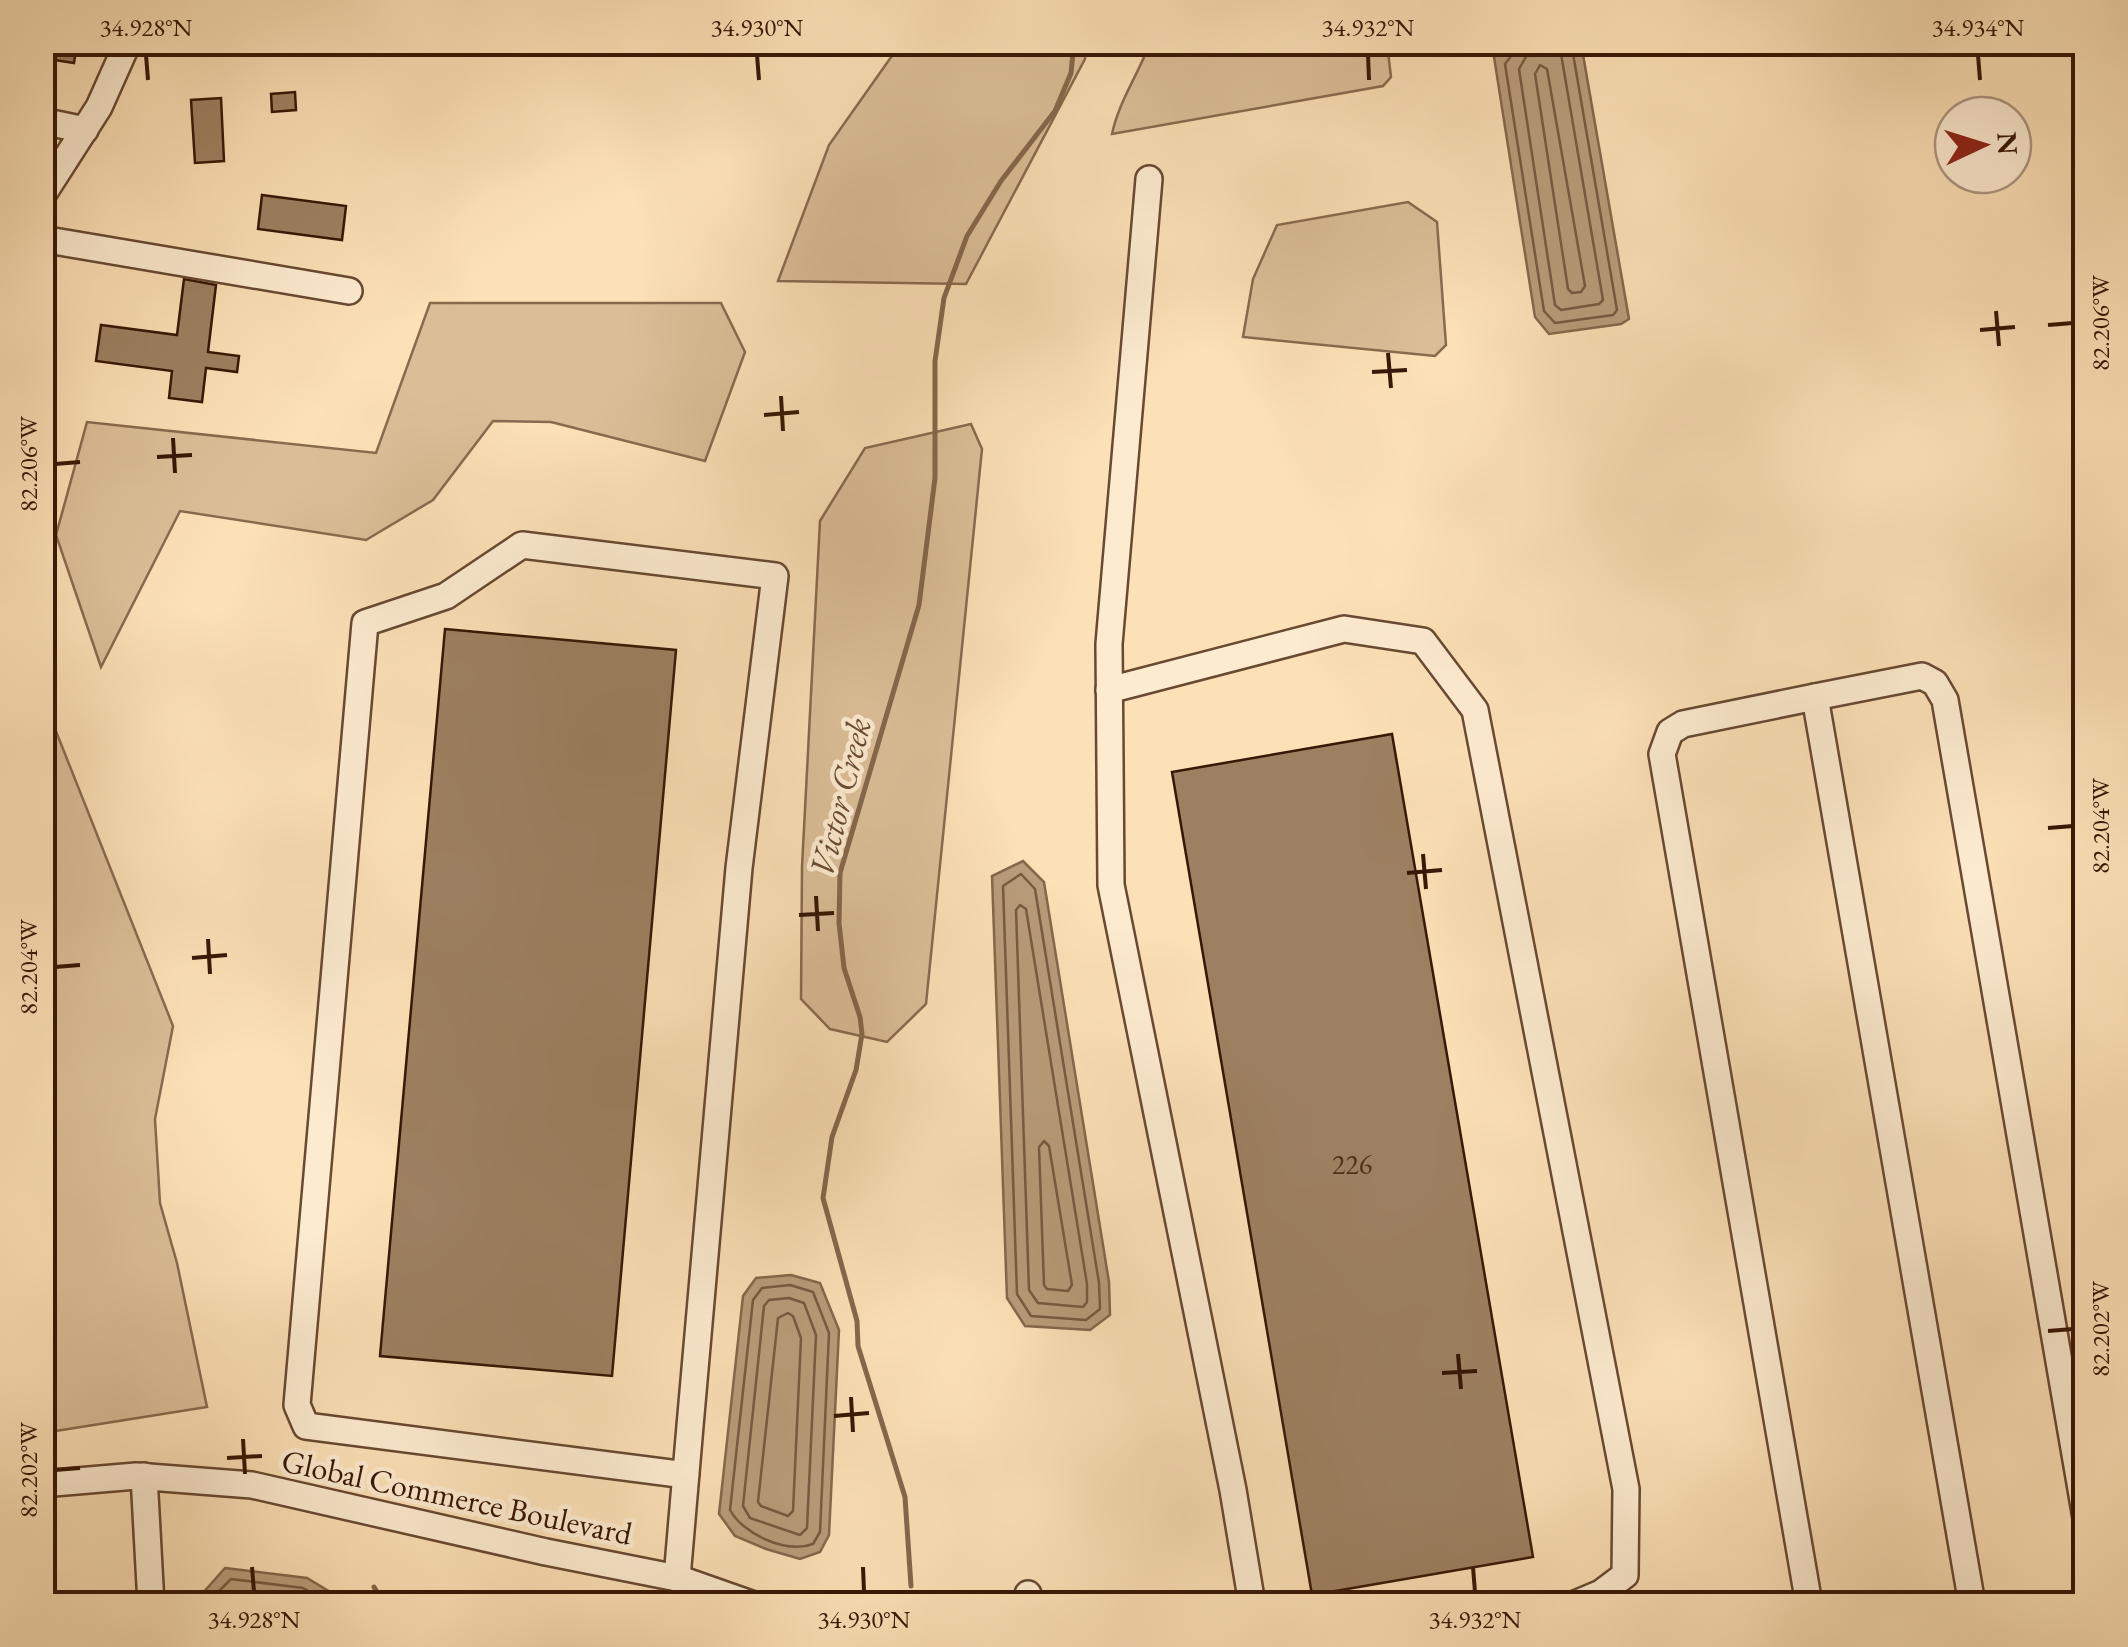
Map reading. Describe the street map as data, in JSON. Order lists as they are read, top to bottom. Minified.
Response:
{"streets":{"street":["Global Commerce Boulevard"]},"water":["Victor Creek"],"house_numbers":["226"],"north":"right","coordinates":["34.928°N","34.930°N","34.932°N","34.934°N","82.206°W","82.204°W","82.202°W"]}
